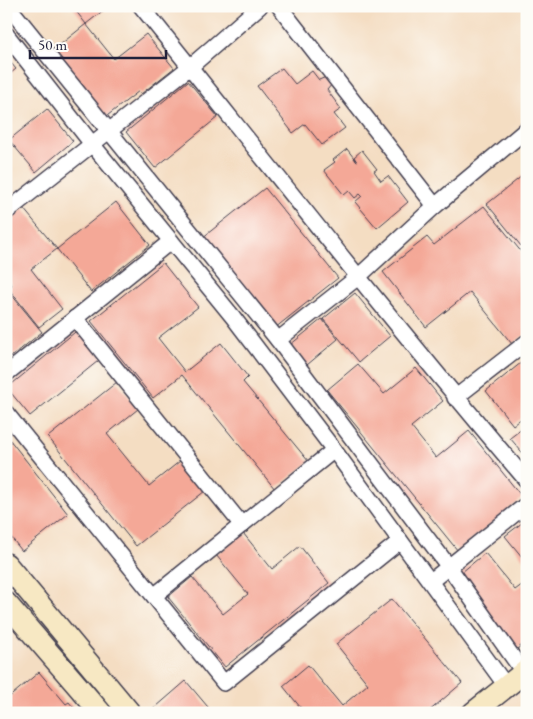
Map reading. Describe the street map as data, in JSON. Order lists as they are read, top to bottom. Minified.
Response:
{"scale_bar":"50 m"}
